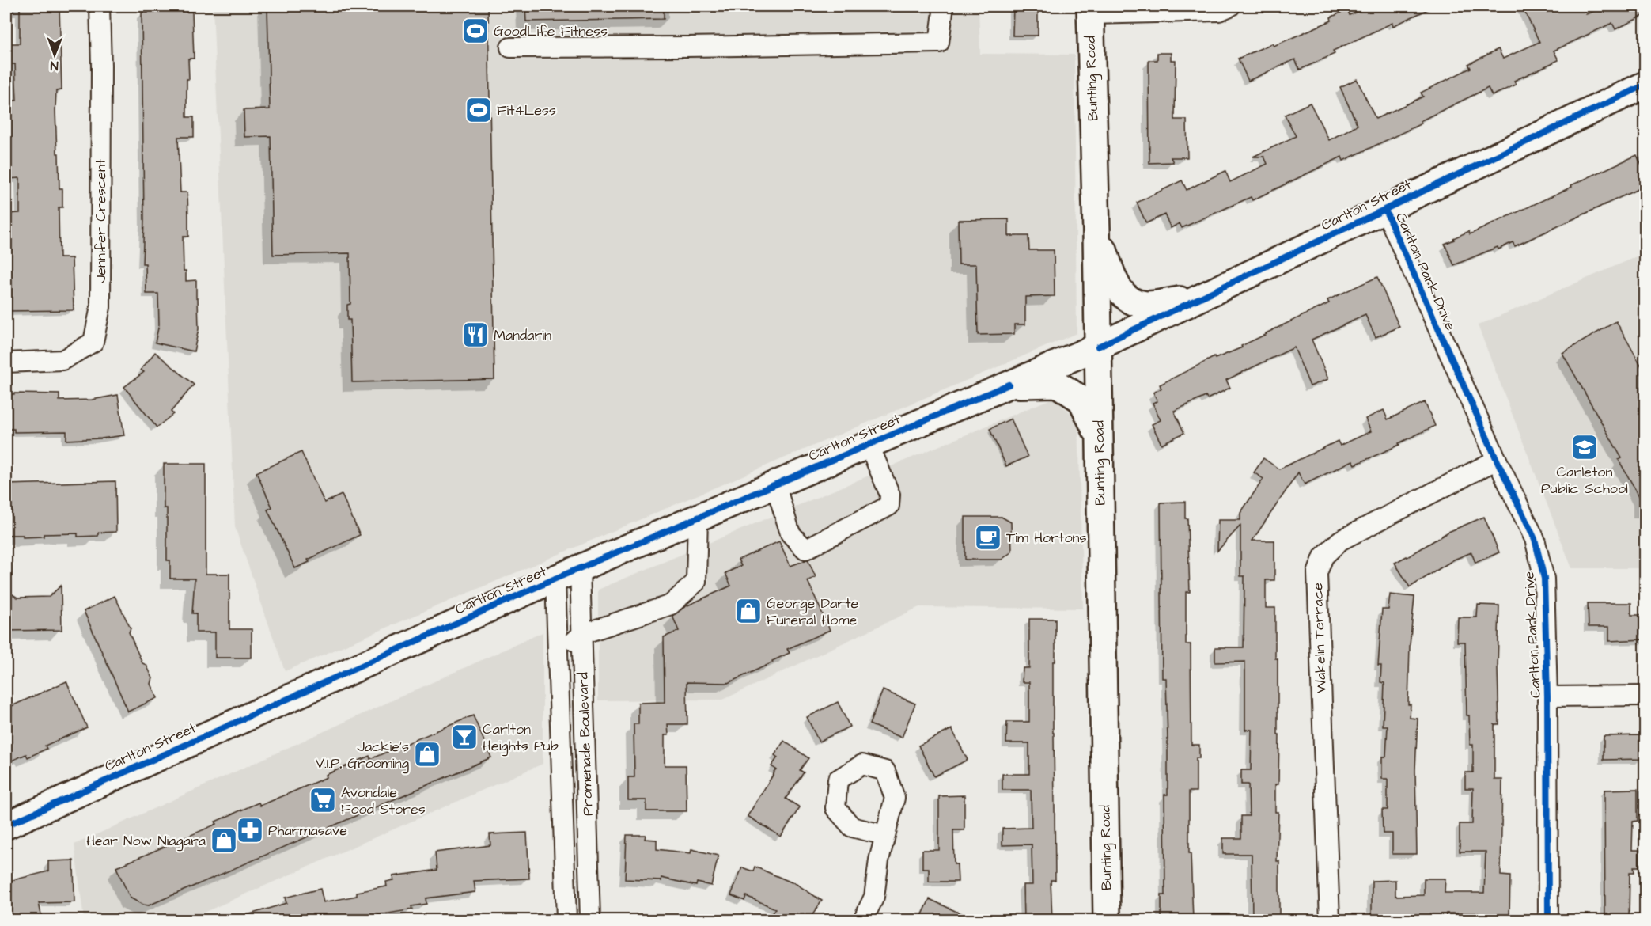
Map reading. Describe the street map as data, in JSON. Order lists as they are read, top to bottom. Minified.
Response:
{"streets":{"main road":["Bunting Road","Carlton Street"],"street":["Jennifer Crescent","Carlton Park Drive","Wakelin Terrace","Promenade Boulevard"]},"crossings":[["Bunting Road","Carlton Street"],["Carlton Street","Carlton Park Drive"],["Carlton Street","Promenade Boulevard"],["Carlton Park Drive","Wakelin Terrace"]],"places":{"sports":["GoodLife Fitness","Fit4Less"],"restaurant":["Mandarin"],"school or university":["Carleton Public School"],"cafe":["Tim Hortons"],"shop":["George Darte Funeral Home","Jackie's V.I.P. Grooming","Hear Now Niagara"],"bar":["Carlton Heights Pub"],"supermarket":["Avondale Food Stores"],"pharmacy":["Pharmasave"]},"north":"bottom"}
